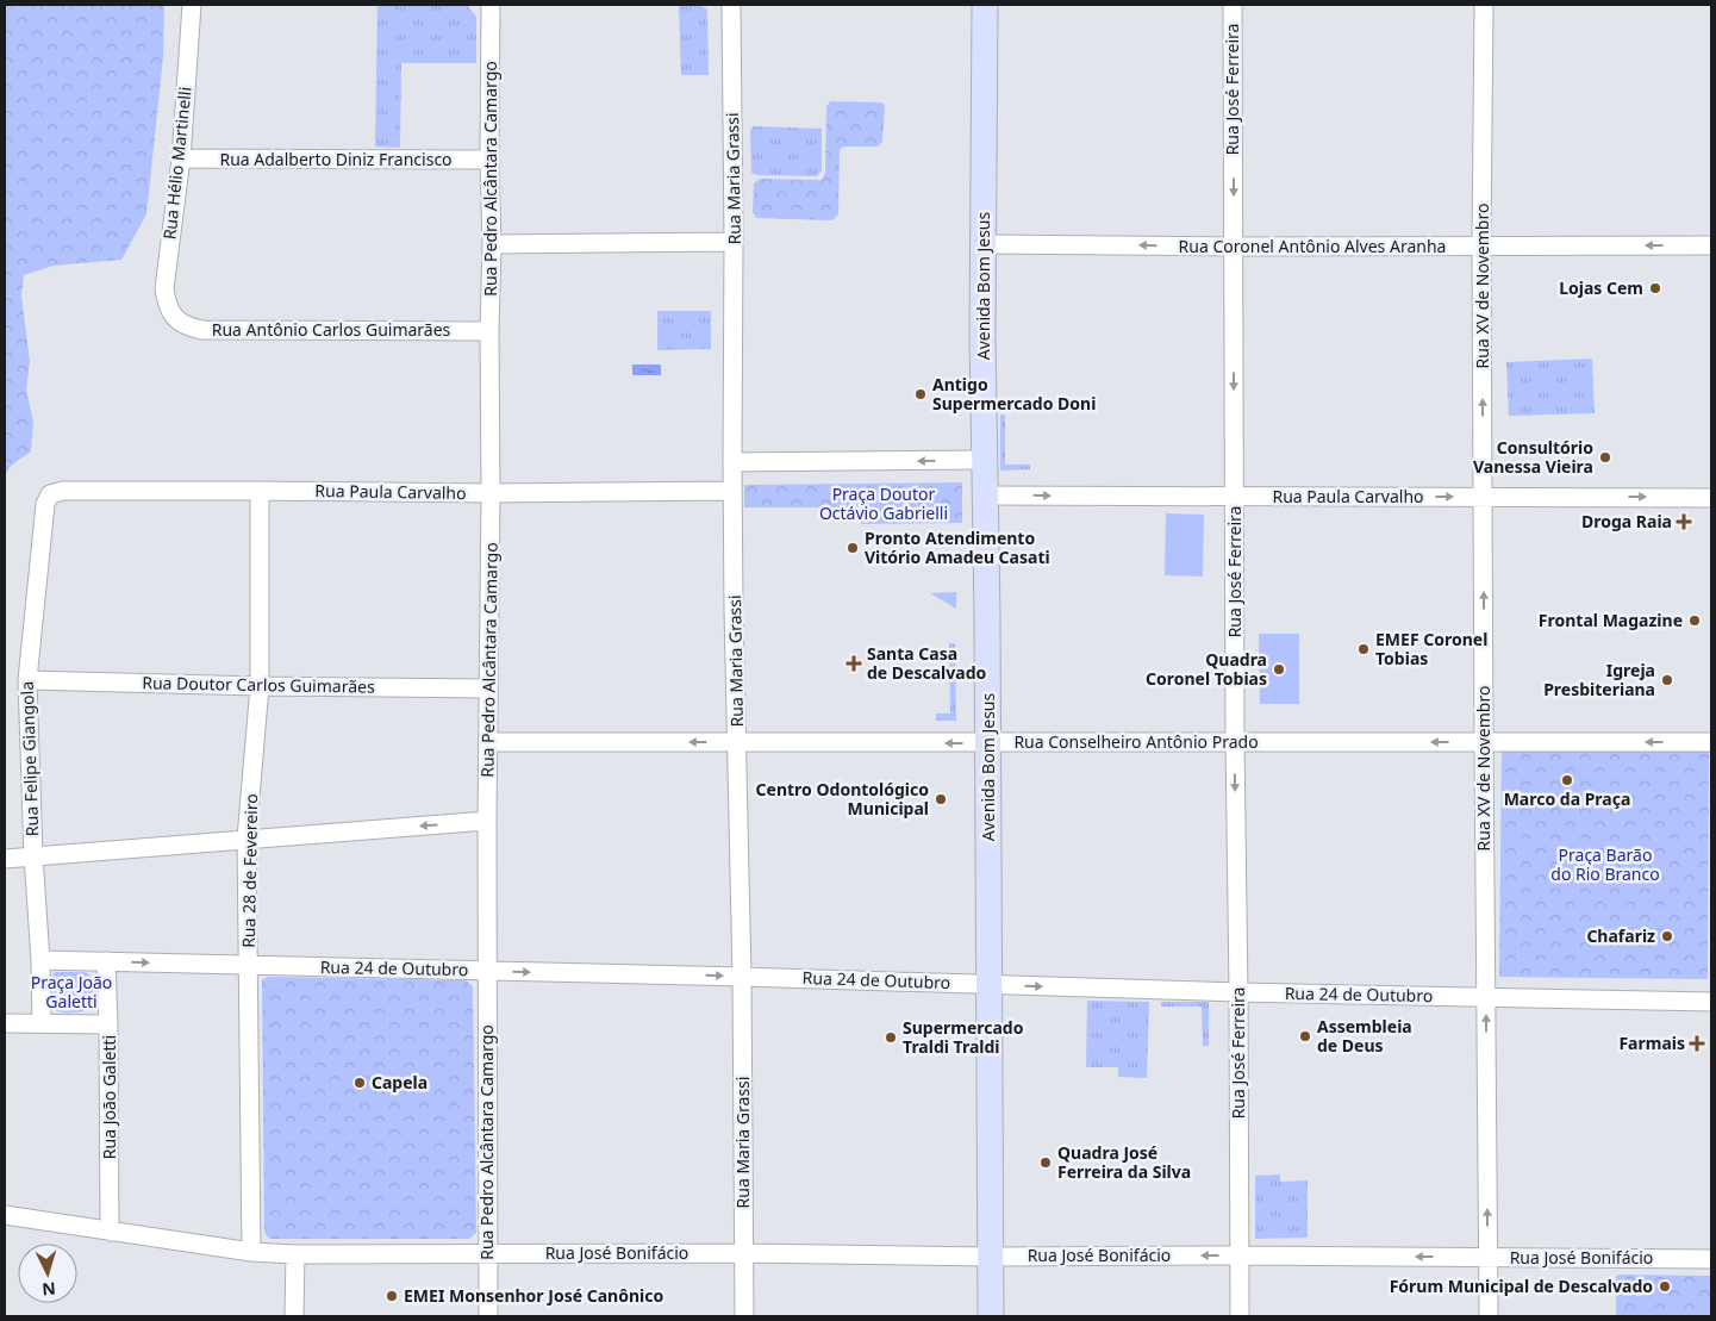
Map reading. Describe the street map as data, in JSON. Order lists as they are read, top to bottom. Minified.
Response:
{"streets":{"street":["Rua José Ferreira","Rua Adalberto Diniz Francisco","Rua Hélio Martinelli","Rua Pedro Alcântara Camargo","Rua Maria Grassi","Rua Coronel Antônio Alves Aranha","Avenida Bom Jesus","Rua XV de Novembro","Rua Antônio Carlos Guimarães","Rua Paula Carvalho","Rua Doutor Carlos Guimarães","Rua Conselheiro Antônio Prado","Rua Felipe Giangola","Rua 28 de Fevereiro","Rua 24 de Outubro","Rua João Galetti","Rua José Bonifácio"]},"crossings":[["Rua José Ferreira","Rua Coronel Antônio Alves Aranha"],["Rua José Ferreira","Rua Paula Carvalho"],["Rua José Ferreira","Rua Conselheiro Antônio Prado"],["Rua José Ferreira","Rua 24 de Outubro"],["Rua José Ferreira","Rua José Bonifácio"],["Rua Adalberto Diniz Francisco","Rua Hélio Martinelli"],["Rua Adalberto Diniz Francisco","Rua Pedro Alcântara Camargo"],["Rua Hélio Martinelli","Rua Antônio Carlos Guimarães"],["Rua Pedro Alcântara Camargo","Rua Antônio Carlos Guimarães"],["Rua Pedro Alcântara Camargo","Rua Paula Carvalho"],["Rua Pedro Alcântara Camargo","Rua Doutor Carlos Guimarães"],["Rua Pedro Alcântara Camargo","Rua Conselheiro Antônio Prado"],["Rua Pedro Alcântara Camargo","Rua 24 de Outubro"],["Rua Pedro Alcântara Camargo","Rua José Bonifácio"],["Rua Maria Grassi","Rua Paula Carvalho"],["Rua Maria Grassi","Rua Conselheiro Antônio Prado"],["Rua Maria Grassi","Rua 24 de Outubro"],["Rua Maria Grassi","Rua José Bonifácio"],["Rua Coronel Antônio Alves Aranha","Avenida Bom Jesus"],["Rua Coronel Antônio Alves Aranha","Rua XV de Novembro"],["Avenida Bom Jesus","Rua Paula Carvalho"],["Avenida Bom Jesus","Rua Conselheiro Antônio Prado"],["Avenida Bom Jesus","Rua 24 de Outubro"],["Avenida Bom Jesus","Rua José Bonifácio"],["Rua XV de Novembro","Rua Paula Carvalho"],["Rua XV de Novembro","Rua Conselheiro Antônio Prado"],["Rua XV de Novembro","Rua 24 de Outubro"],["Rua XV de Novembro","Rua José Bonifácio"],["Rua Paula Carvalho","Rua Felipe Giangola"],["Rua Paula Carvalho","Rua 28 de Fevereiro"],["Rua Doutor Carlos Guimarães","Rua Felipe Giangola"],["Rua Doutor Carlos Guimarães","Rua 28 de Fevereiro"],["Rua Felipe Giangola","Rua 24 de Outubro"],["Rua 28 de Fevereiro","Rua 24 de Outubro"],["Rua 28 de Fevereiro","Rua José Bonifácio"],["Rua 24 de Outubro","Rua João Galetti"],["Rua João Galetti","Rua José Bonifácio"]],"one_way":["Rua José Ferreira","Rua Coronel Antônio Alves Aranha","Rua XV de Novembro","Rua Paula Carvalho","Rua Conselheiro Antônio Prado","Rua 24 de Outubro"],"parks":["Praça Doutor Octávio Gabrielli","Praça Barão do Rio Branco","Praça João Galetti"],"places":{"other":["Lojas Cem","Antigo Supermercado Doni","Consultório Vanessa Vieira","Pronto Atendimento Vitório Amadeu Casati","Frontal Magazine","EMEF Coronel Tobias","Quadra Coronel Tobias","Igreja Presbiteriana","Marco da Praça","Centro Odontológico Municipal","Chafariz","Assembleia de Deus","Supermercado Traldi Traldi","Capela","Quadra José Ferreira da Silva","Fórum Municipal de Descalvado","EMEI Monsenhor José Canônico"],"health":["Droga Raia","Santa Casa de Descalvado","Farmais"]},"north":"bottom"}
